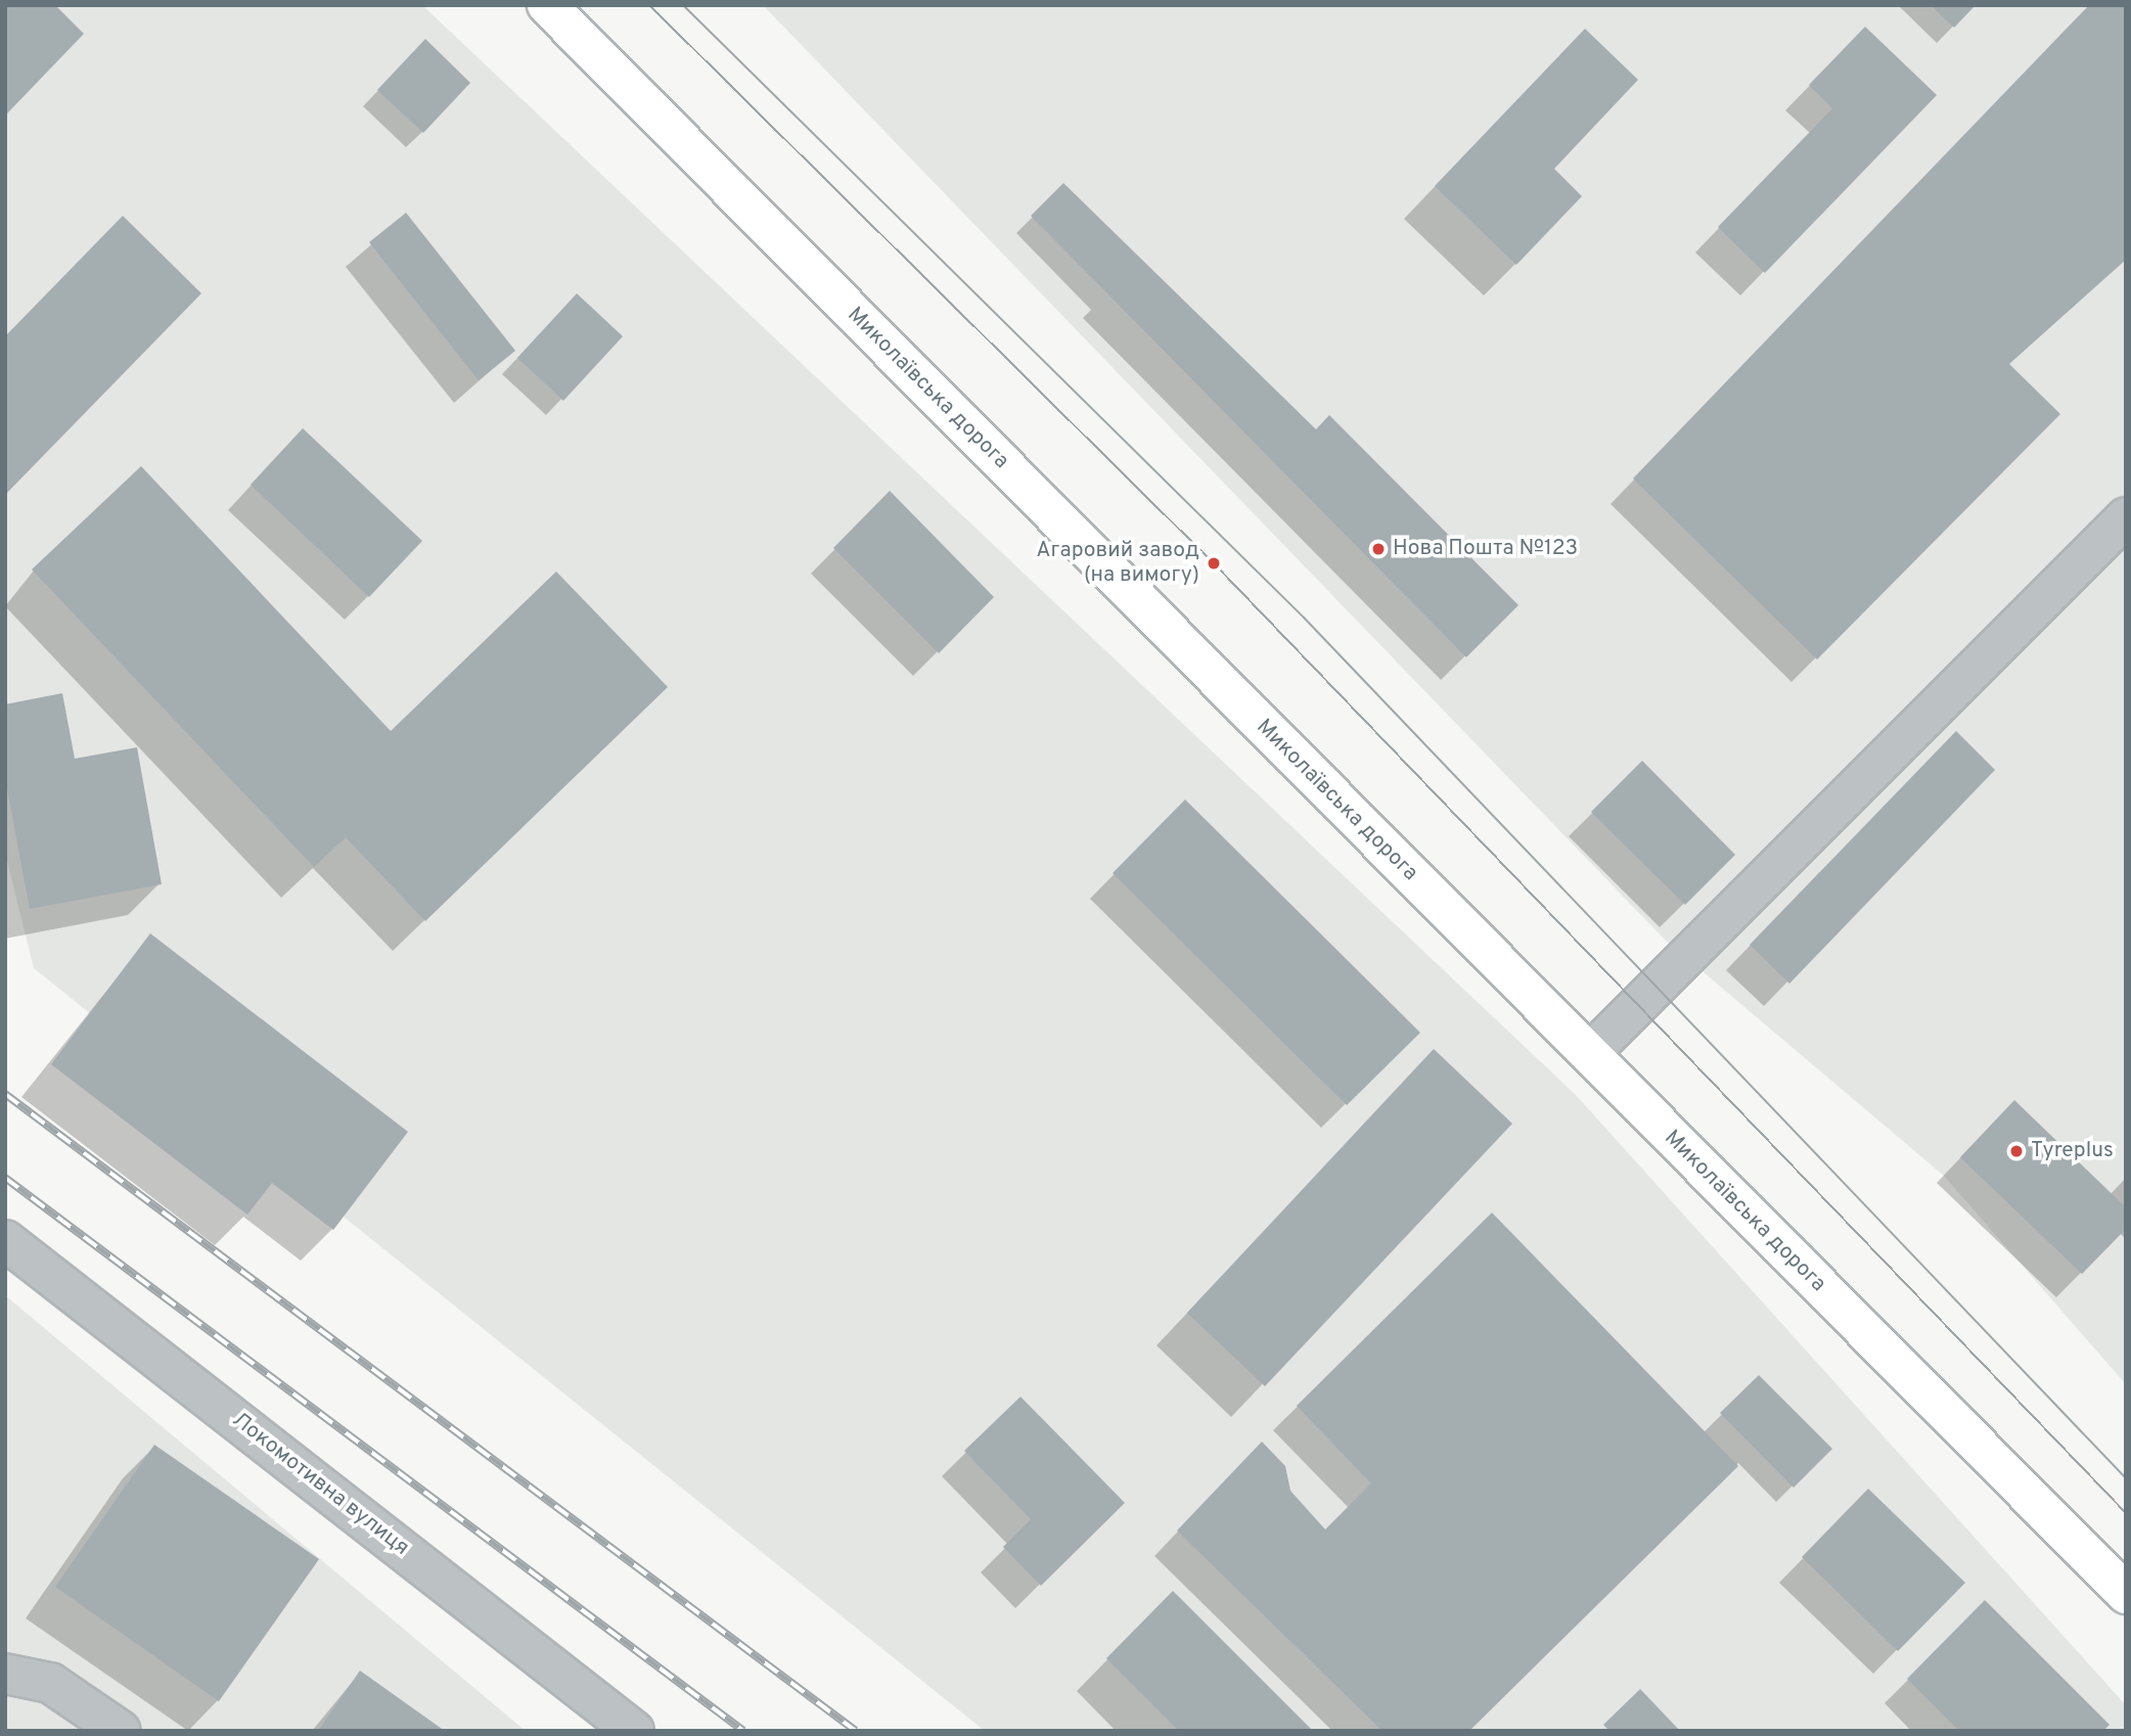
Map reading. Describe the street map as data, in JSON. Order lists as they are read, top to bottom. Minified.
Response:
{"streets":{"main road":["Миколаївська дорога"],"street":["Локомотивна вулиця"]},"places":["Нова Пошта №123","Агаровий завод (на вимогу)","Tyreplus"]}
